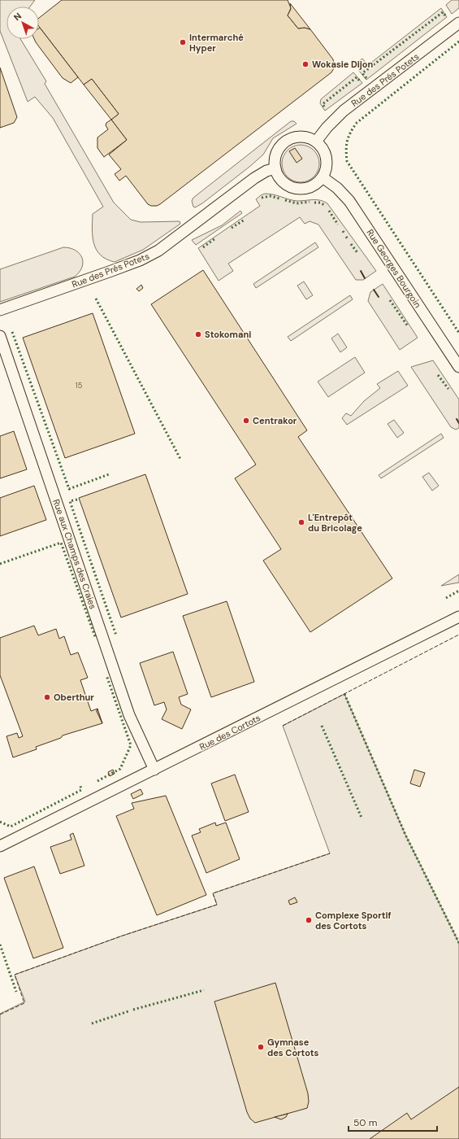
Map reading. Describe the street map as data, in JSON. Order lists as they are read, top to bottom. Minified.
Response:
{"streets":{"street":["Rue des Prés Potets","Rue Georges Bourgoin","Rue aux Champs des Craies","Rue des Cortots"]},"crossings":[["Rue des Prés Potets","Rue Georges Bourgoin"],["Rue aux Champs des Craies","Rue des Cortots"]],"places":["Intermarché Hyper","Wokasie Dijon","Stokomani","Centrakor","L'Entrepôt du Bricolage","Oberthur","Complexe Sportif des Cortots","Gymnase des Cortots"],"house_numbers":["15"],"scale_bar":"50 m","north":"top left"}
